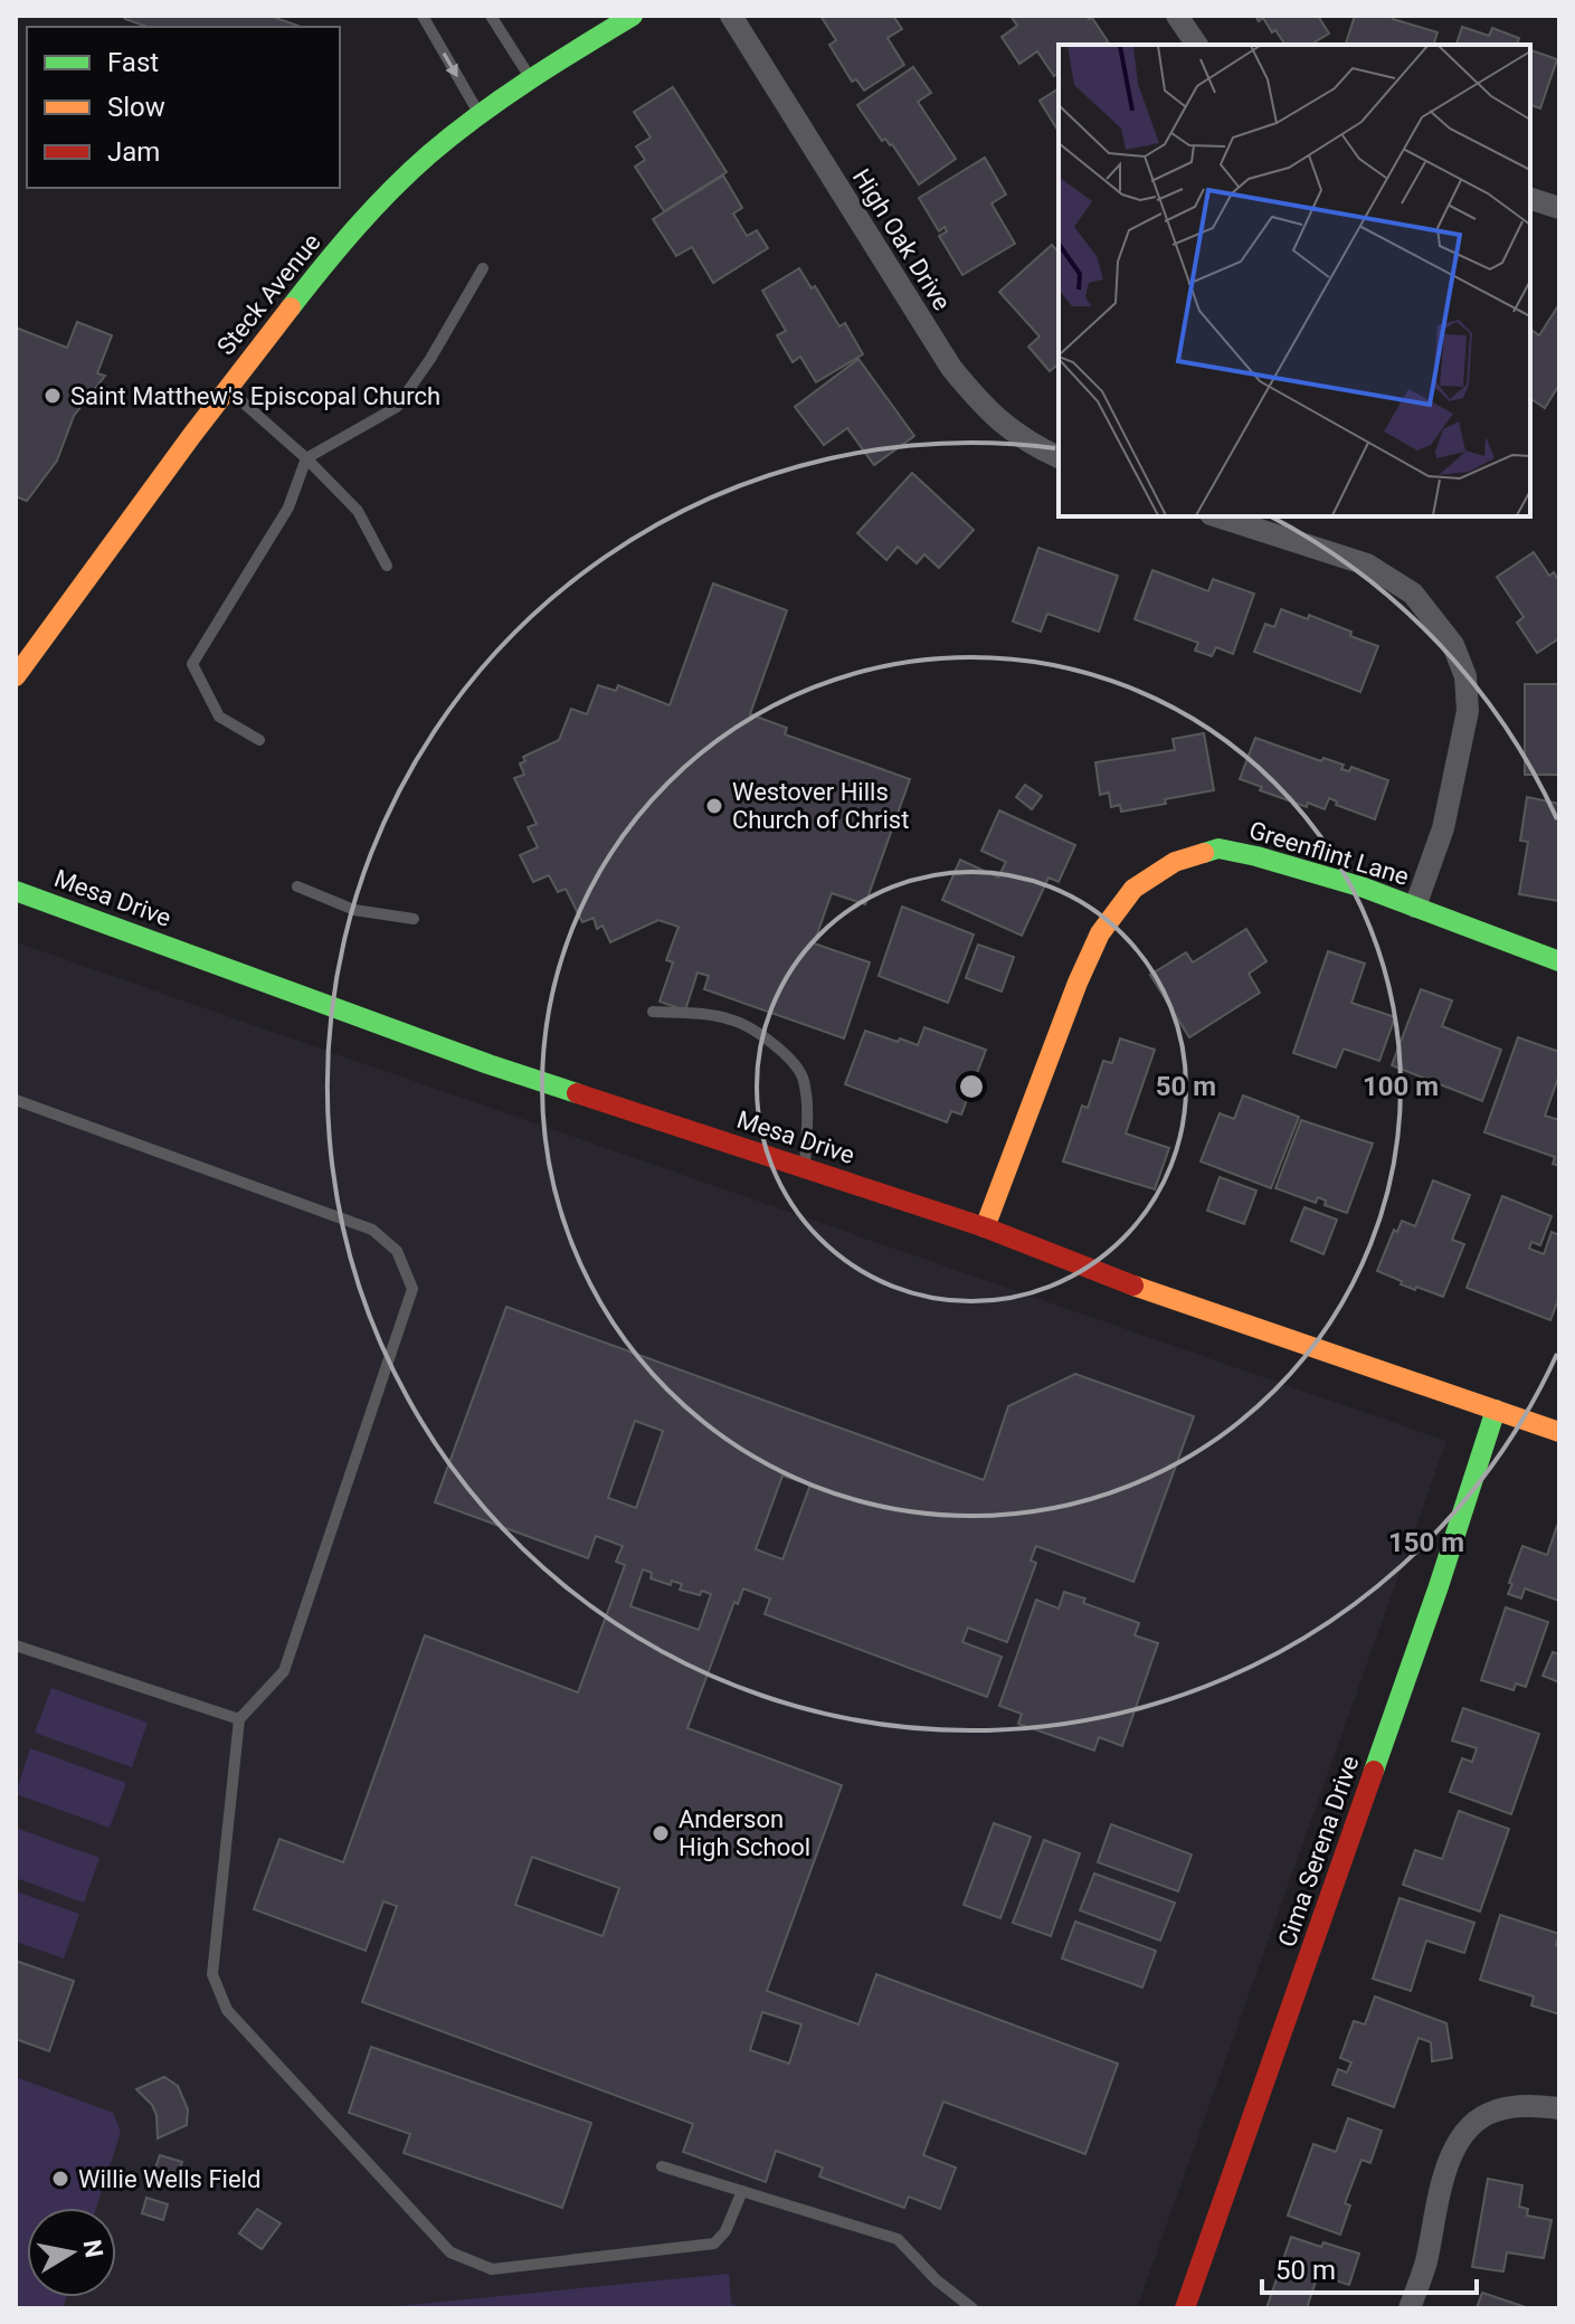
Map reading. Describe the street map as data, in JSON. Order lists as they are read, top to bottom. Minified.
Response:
{"streets":{"street":["High Oak Drive","Steck Avenue","Greenflint Lane","Mesa Drive","Cima Serena Drive"]},"crossings":[["Greenflint Lane","Mesa Drive"],["Mesa Drive","Cima Serena Drive"]],"places":["Saint Matthew's Episcopal Church","Westover Hills Church of Christ","Anderson High School","Willie Wells Field"],"legend":["Fast","Slow","Jam"],"scale_bar":"50 m","north":"right","rings":["50 m","100 m","150 m"]}
